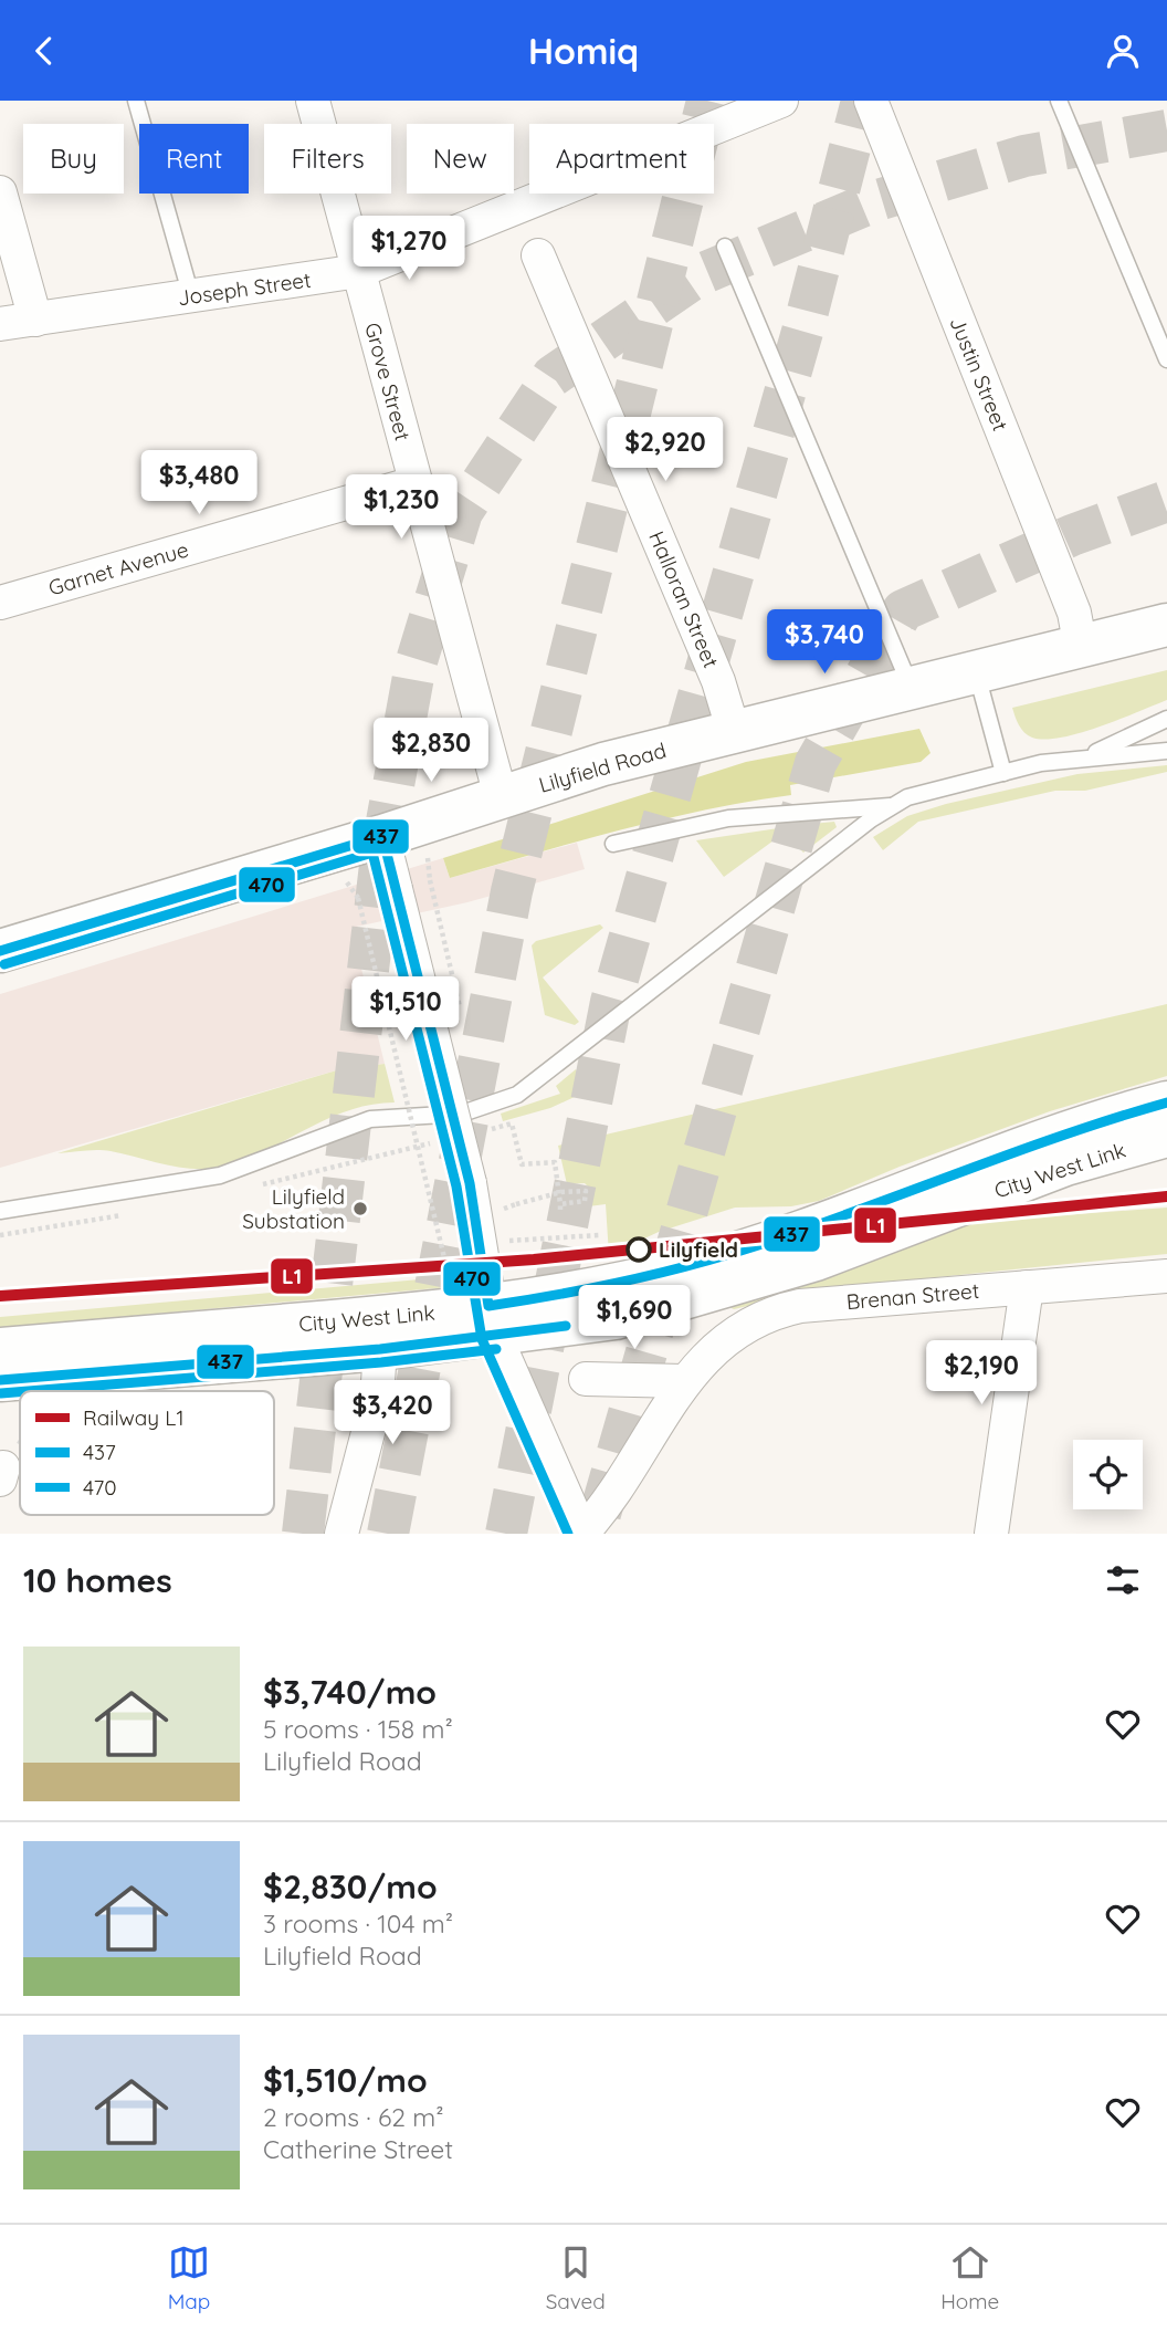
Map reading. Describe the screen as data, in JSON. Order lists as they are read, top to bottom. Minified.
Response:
{"streets":{"main road":["Lilyfield Road","City West Link"],"street":["Joseph Street","Justin Street","Grove Street","Garnet Avenue","Halloran Street","Brenan Street"]},"crossings":[["Joseph Street","Grove Street"],["Justin Street","Lilyfield Road"],["Grove Street","Garnet Avenue"],["Grove Street","Lilyfield Road"],["Halloran Street","Lilyfield Road"]],"places":["Lilyfield Substation","Lilyfield"],"lines":["transit line 437","transit line 470","rail line L1"],"legend":["Railway L1","437","470"],"page":{"header":"Homiq","chip":["Buy","Rent","Filters","New","Apartment"],"price":["$1,270","$2,920","$3,480","$1,230","$3,740","$2,830","$1,510","$1,690","$2,190","$3,420"],"heading":"10 homes","list":[{"name":"$3,740/mo","note":"5 rooms · 158 m² · Lilyfield Road"},{"name":"$2,830/mo","note":"3 rooms · 104 m² · Lilyfield Road"},{"name":"$1,510/mo","note":"2 rooms · 62 m² · Catherine Street"}],"tabs":["Map","Saved","Home"]}}
